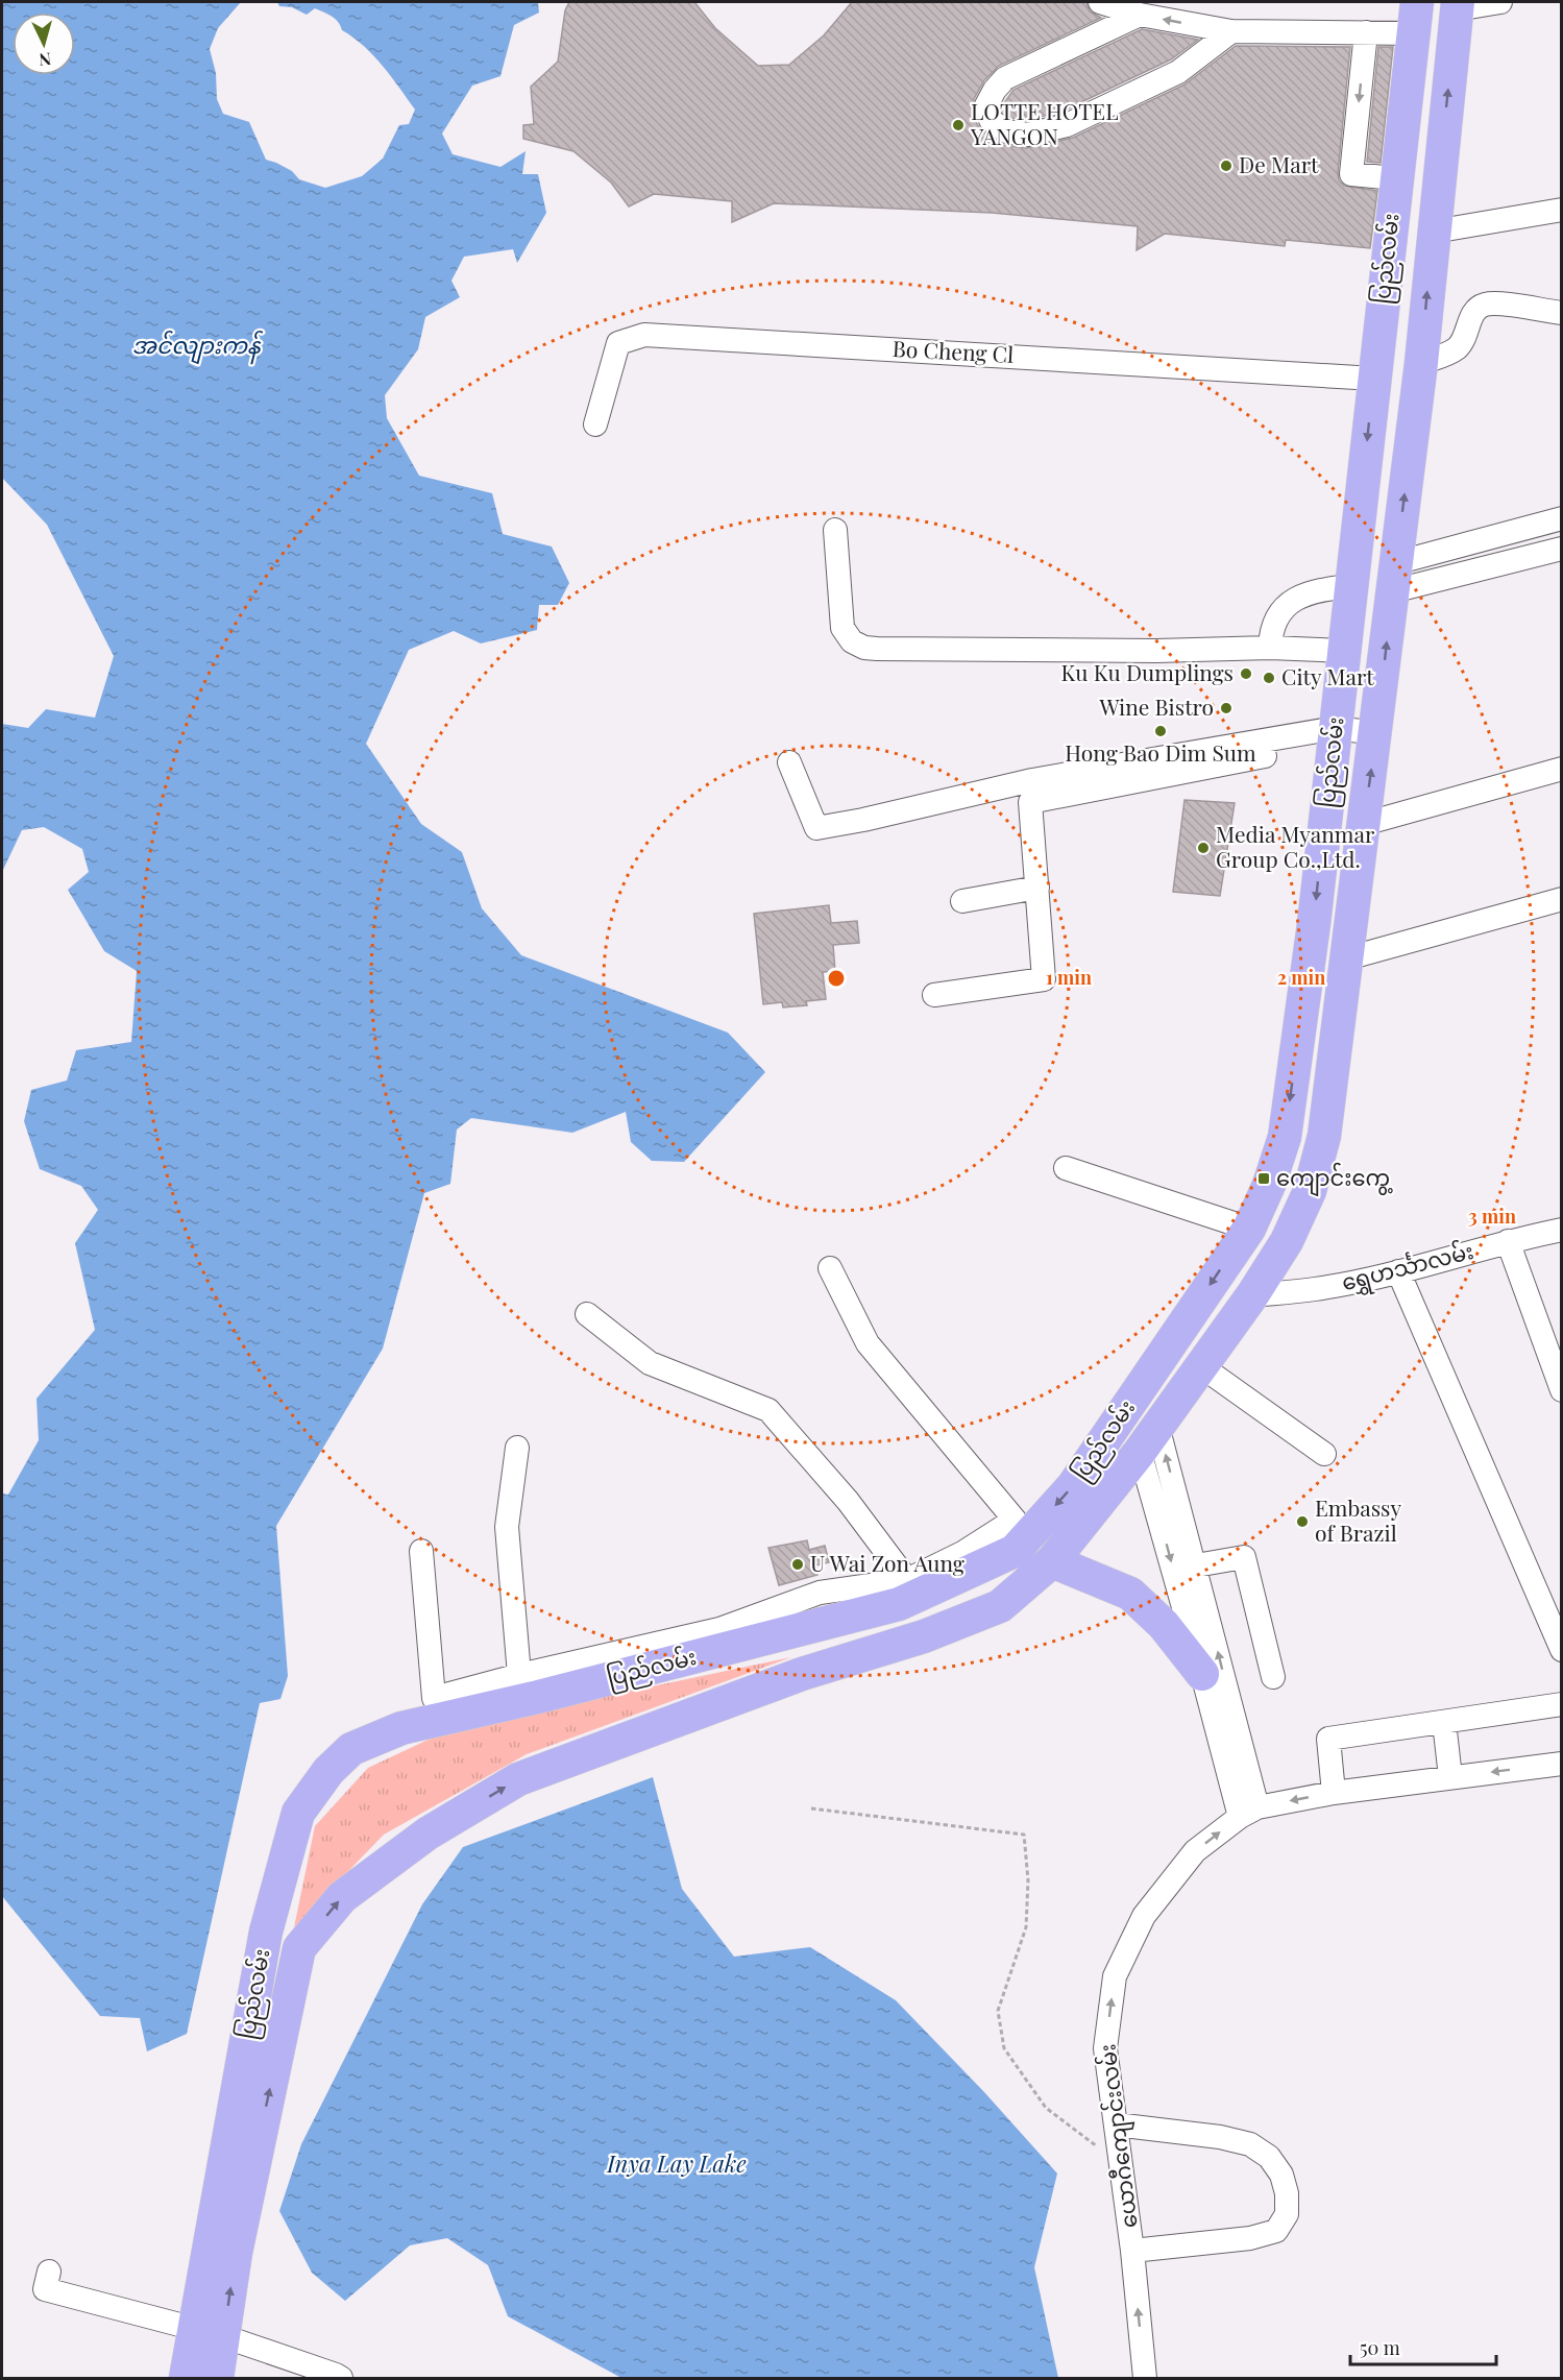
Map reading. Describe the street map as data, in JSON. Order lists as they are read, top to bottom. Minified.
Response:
{"streets":{"highway":["ပြည်လမ်း"],"street":["Bo Cheng Cl","ရွှေဟင်္သာလမ်း","ယောဂီကျောင်းလမ်း"]},"crossings":[["ပြည်လမ်း","Bo Cheng Cl"],["ပြည်လမ်း","ရွှေဟင်္သာလမ်း"]],"water":["အင်လျားကန်","Inya Lay Lake"],"places":{"other":["LOTTE HOTEL YANGON","De Mart","Ku Ku Dumplings","City Mart","Wine Bistro","Hong Bao Dim Sum","Media Myanmar Group Co.,Ltd.","Embassy of Brazil","U Wai Zon Aung"],"transit":["ကျောင်းကွေ့"]},"scale_bar":"50 m","north":"bottom","rings":["1 min","2 min","3 min"]}
